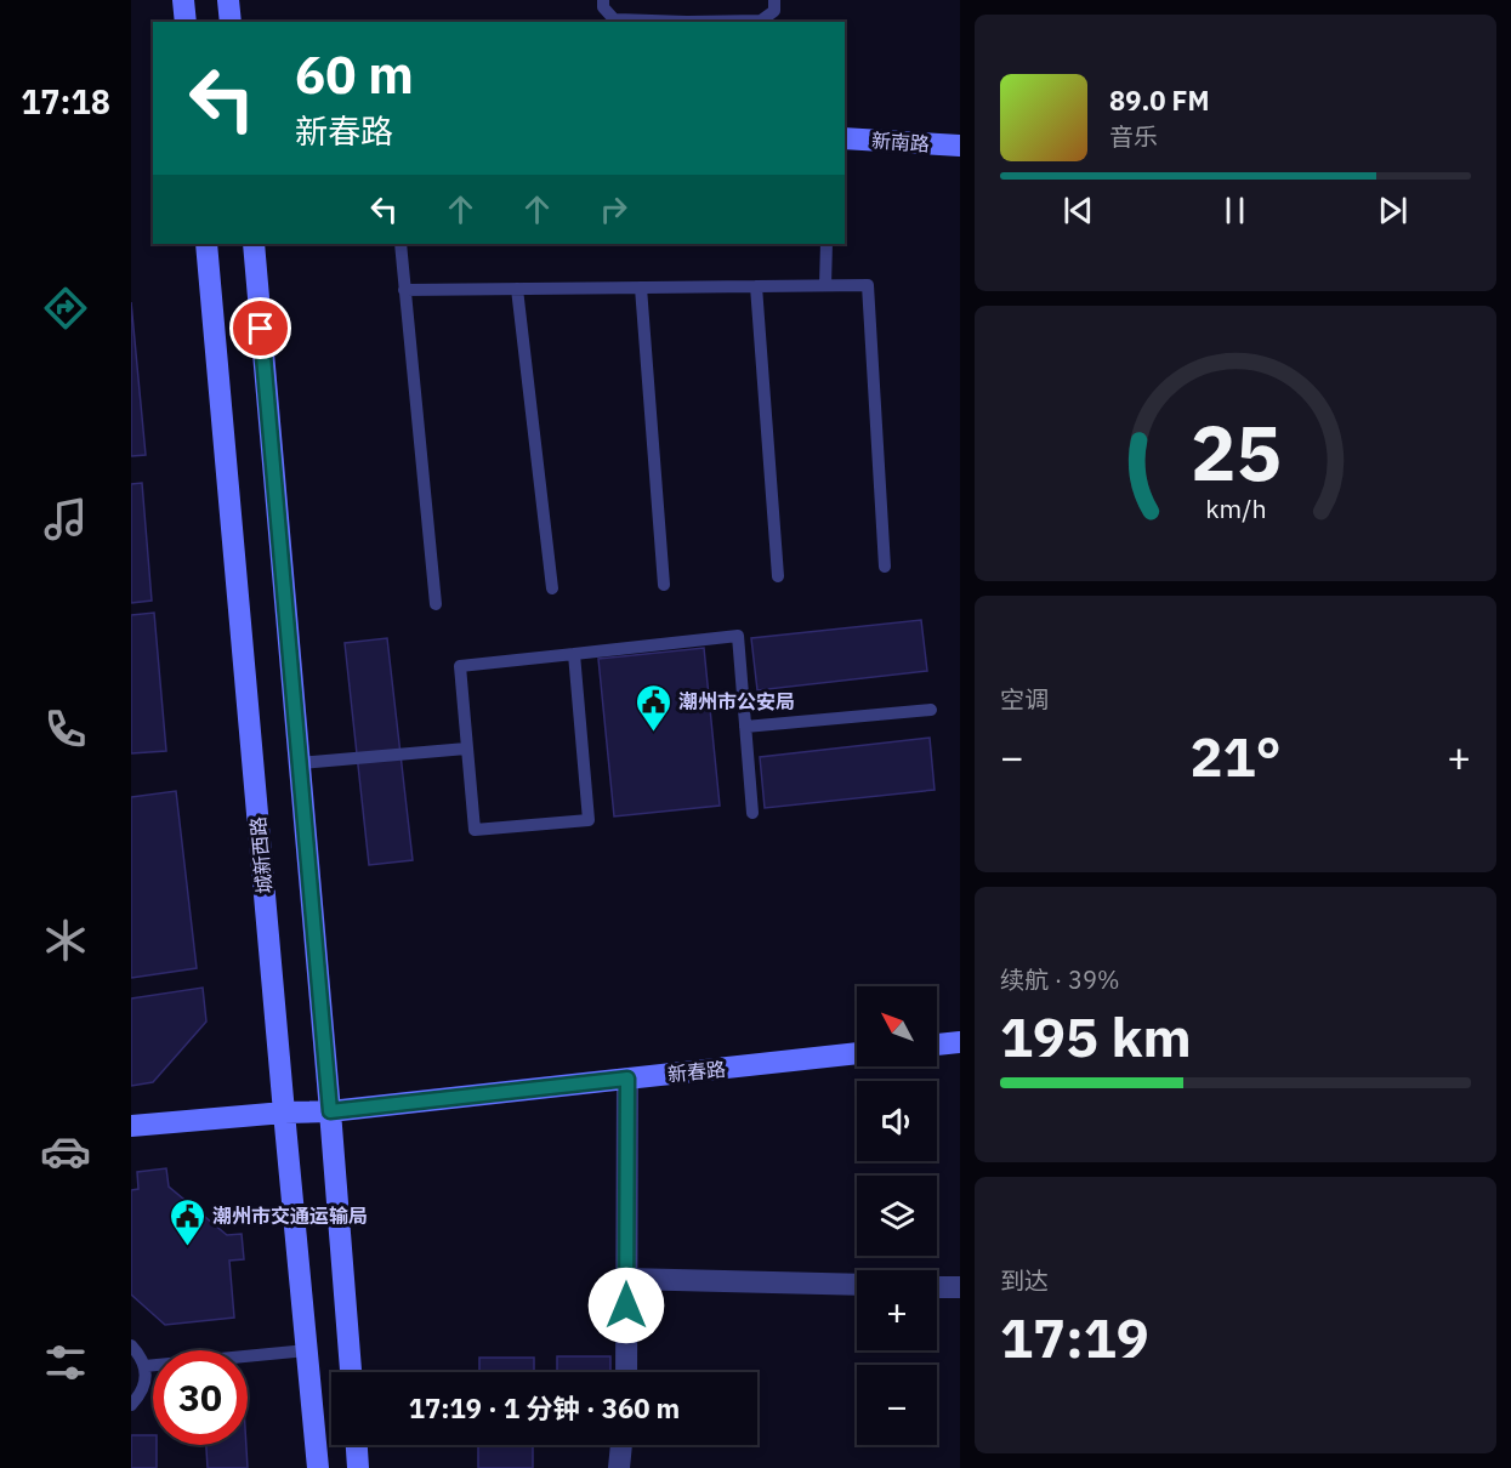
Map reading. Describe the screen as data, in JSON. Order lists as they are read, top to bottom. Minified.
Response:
{"streets":{"main road":["新南路","城新西路","新春路"]},"crossings":[["城新西路","新春路"]],"places":{"public building":["潮州市公安局","潮州市交通运输局"]},"north":"top left","page":{"tabs":"17:18","turn":["60 m","新春路"],"song":["89.0 FM","音乐"],"tile":["空调",["续航 · 39%","195 km"],["到达","17:19"]],"heat":["−","21°","+"],"map_buttons":["+","−"],"limit":"30","trip":"17:19 · 1 分钟 · 360 m","gauge":["25","km/h"]}}
